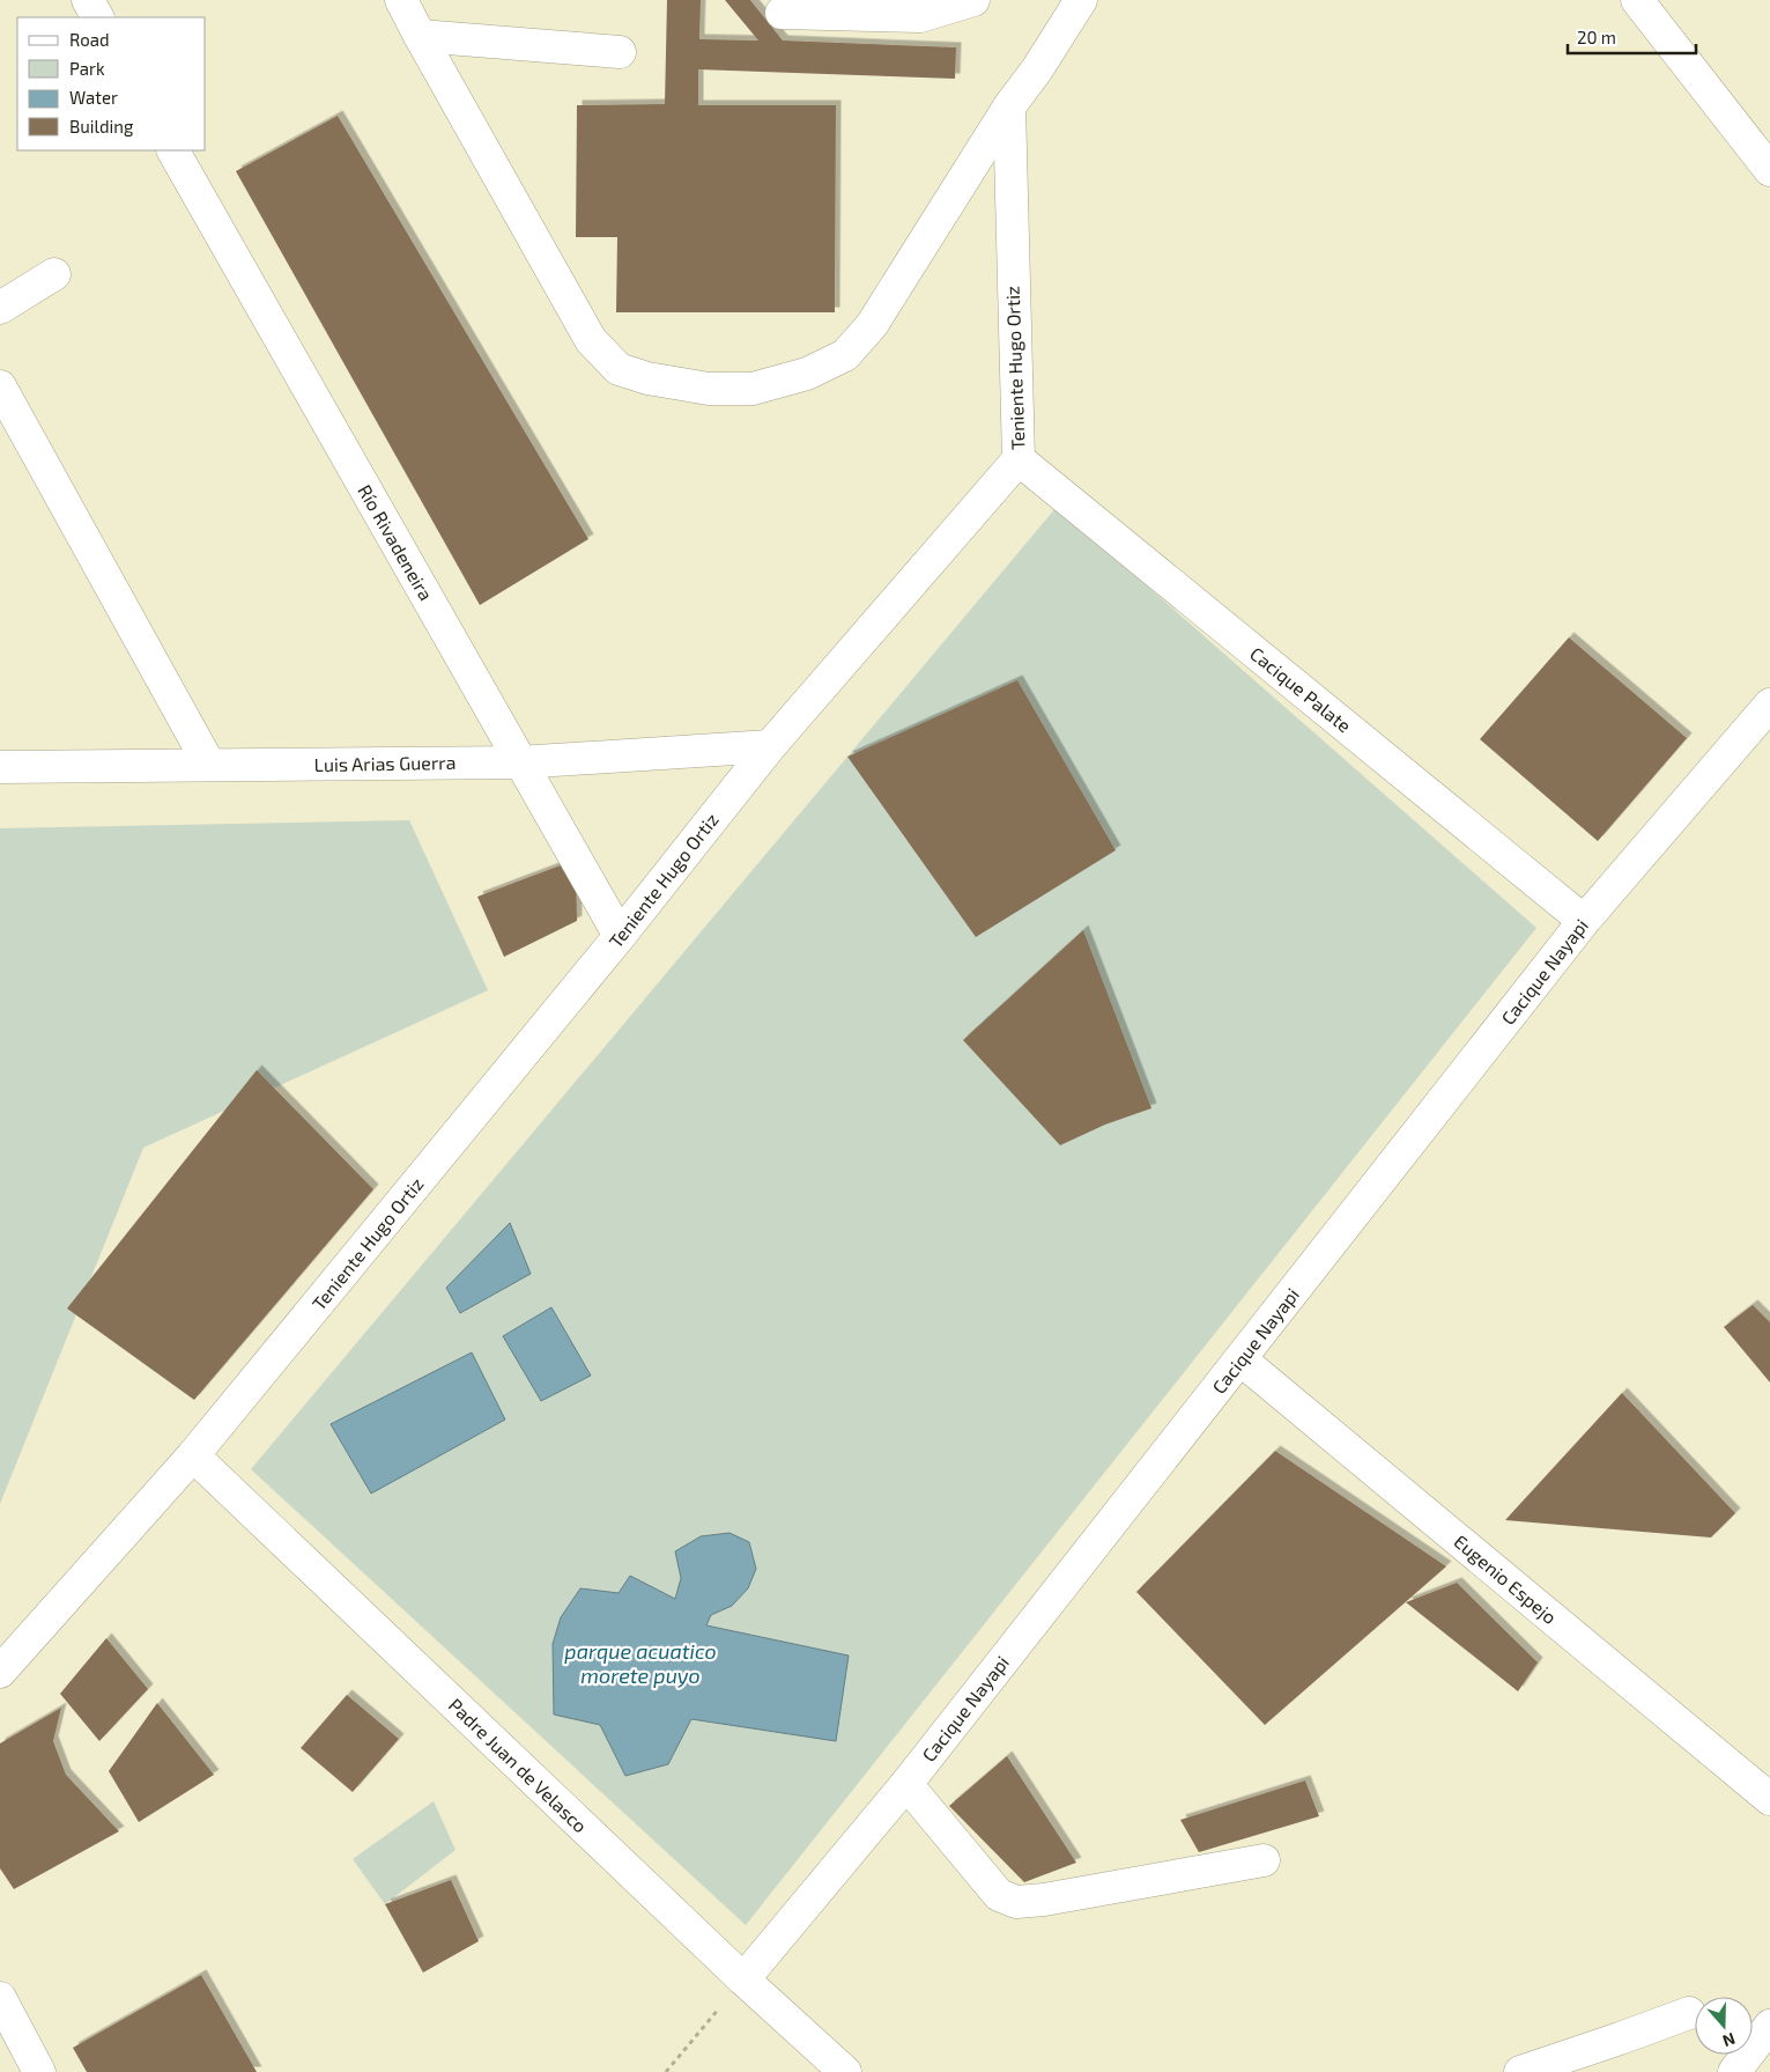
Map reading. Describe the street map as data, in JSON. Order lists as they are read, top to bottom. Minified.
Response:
{"streets":{"street":["Teniente Hugo Ortiz","Río Rivadeneira","Cacique Palate","Luis Arias Guerra","Cacique Nayapi","Eugenio Espejo","Padre Juan de Velasco"]},"crossings":[["Teniente Hugo Ortiz","Río Rivadeneira"],["Teniente Hugo Ortiz","Cacique Palate"],["Teniente Hugo Ortiz","Luis Arias Guerra"],["Teniente Hugo Ortiz","Padre Juan de Velasco"],["Río Rivadeneira","Luis Arias Guerra"],["Cacique Palate","Cacique Nayapi"],["Cacique Nayapi","Eugenio Espejo"],["Cacique Nayapi","Padre Juan de Velasco"]],"water":["parque acuatico morete puyo"],"legend":["Road","Park","Water","Building"],"scale_bar":"20 m","north":"bottom"}
